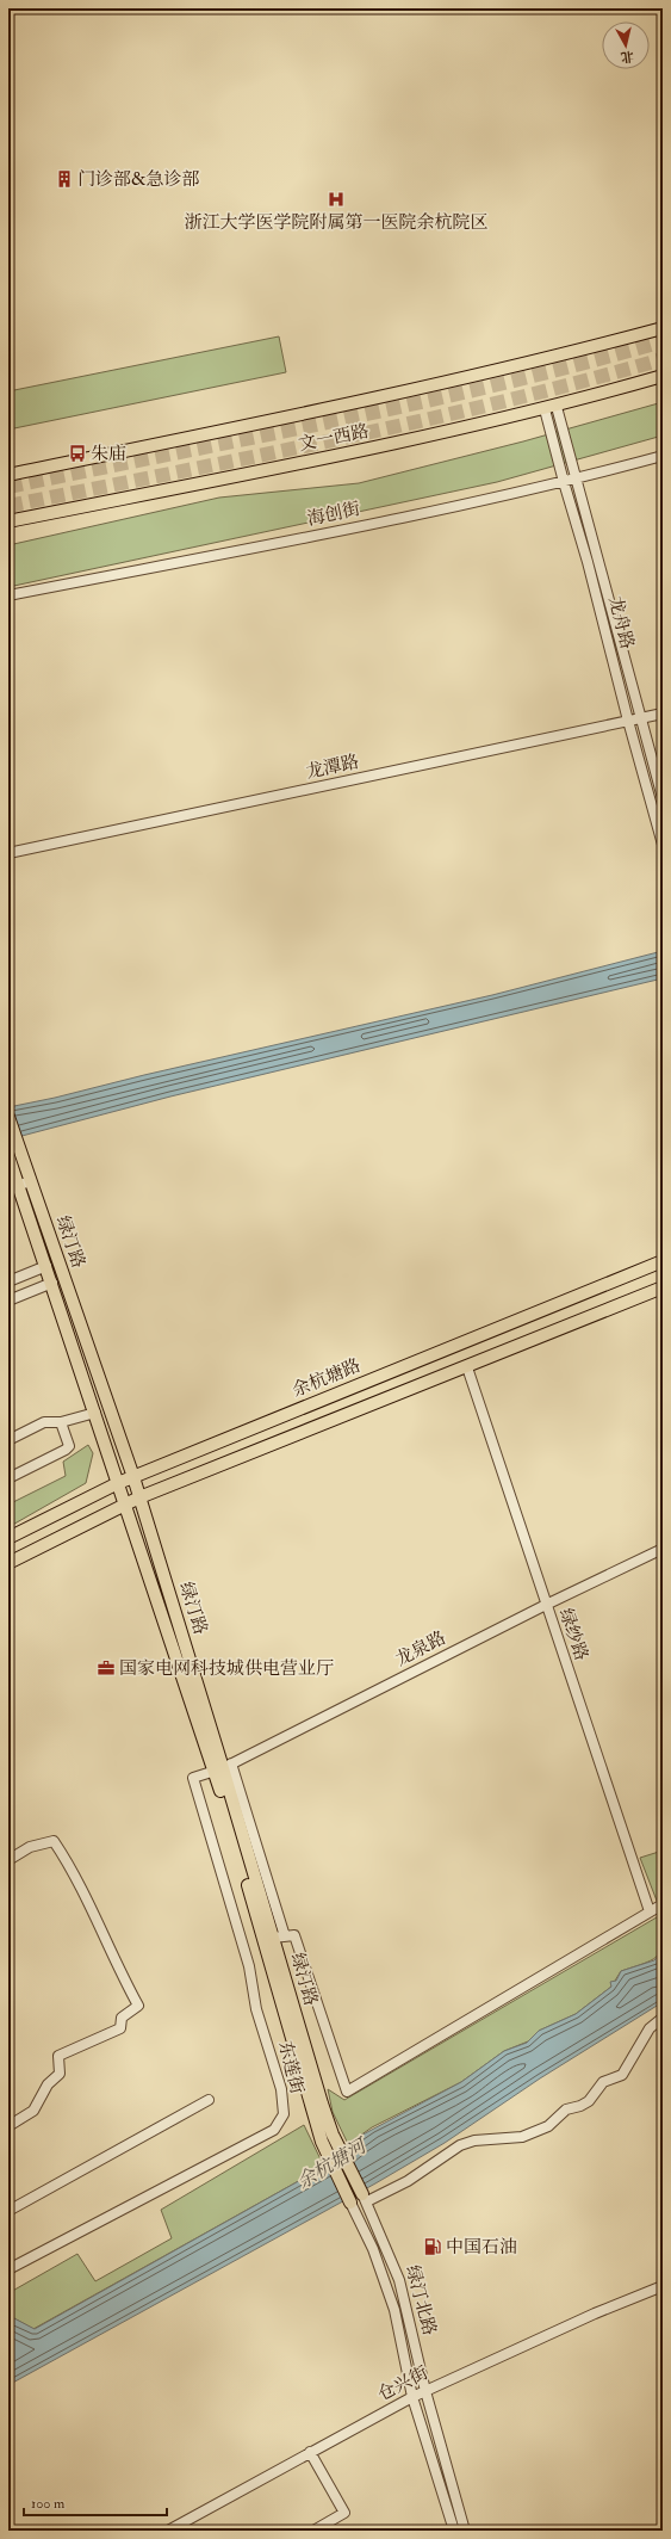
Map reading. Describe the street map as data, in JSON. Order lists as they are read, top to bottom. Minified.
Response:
{"streets":{"main road":["文一西路","绿汀路","余杭塘路"],"street":["海创街","龙舟路","龙潭路","绿纱路","龙泉路","东莲街","绿汀北路","仓兴街"]},"crossings":[["文一西路","龙舟路"],["海创街","龙舟路"],["龙舟路","龙潭路"],["绿汀路","余杭塘路"],["绿汀路","龙泉路"],["绿汀路","绿汀北路"],["绿纱路","龙泉路"],["龙泉路","东莲街"],["绿汀北路","仓兴街"]],"water":["余杭塘河"],"places":{"building":["门诊部&急诊部"],"hospital":["浙江大学医学院附属第一医院余杭院区"],"bus stop":["朱庙"],"office":["国家电网科技城供电营业厅"],"fuel station":["中国石油"]},"scale_bar":"100 m","north":"bottom"}
